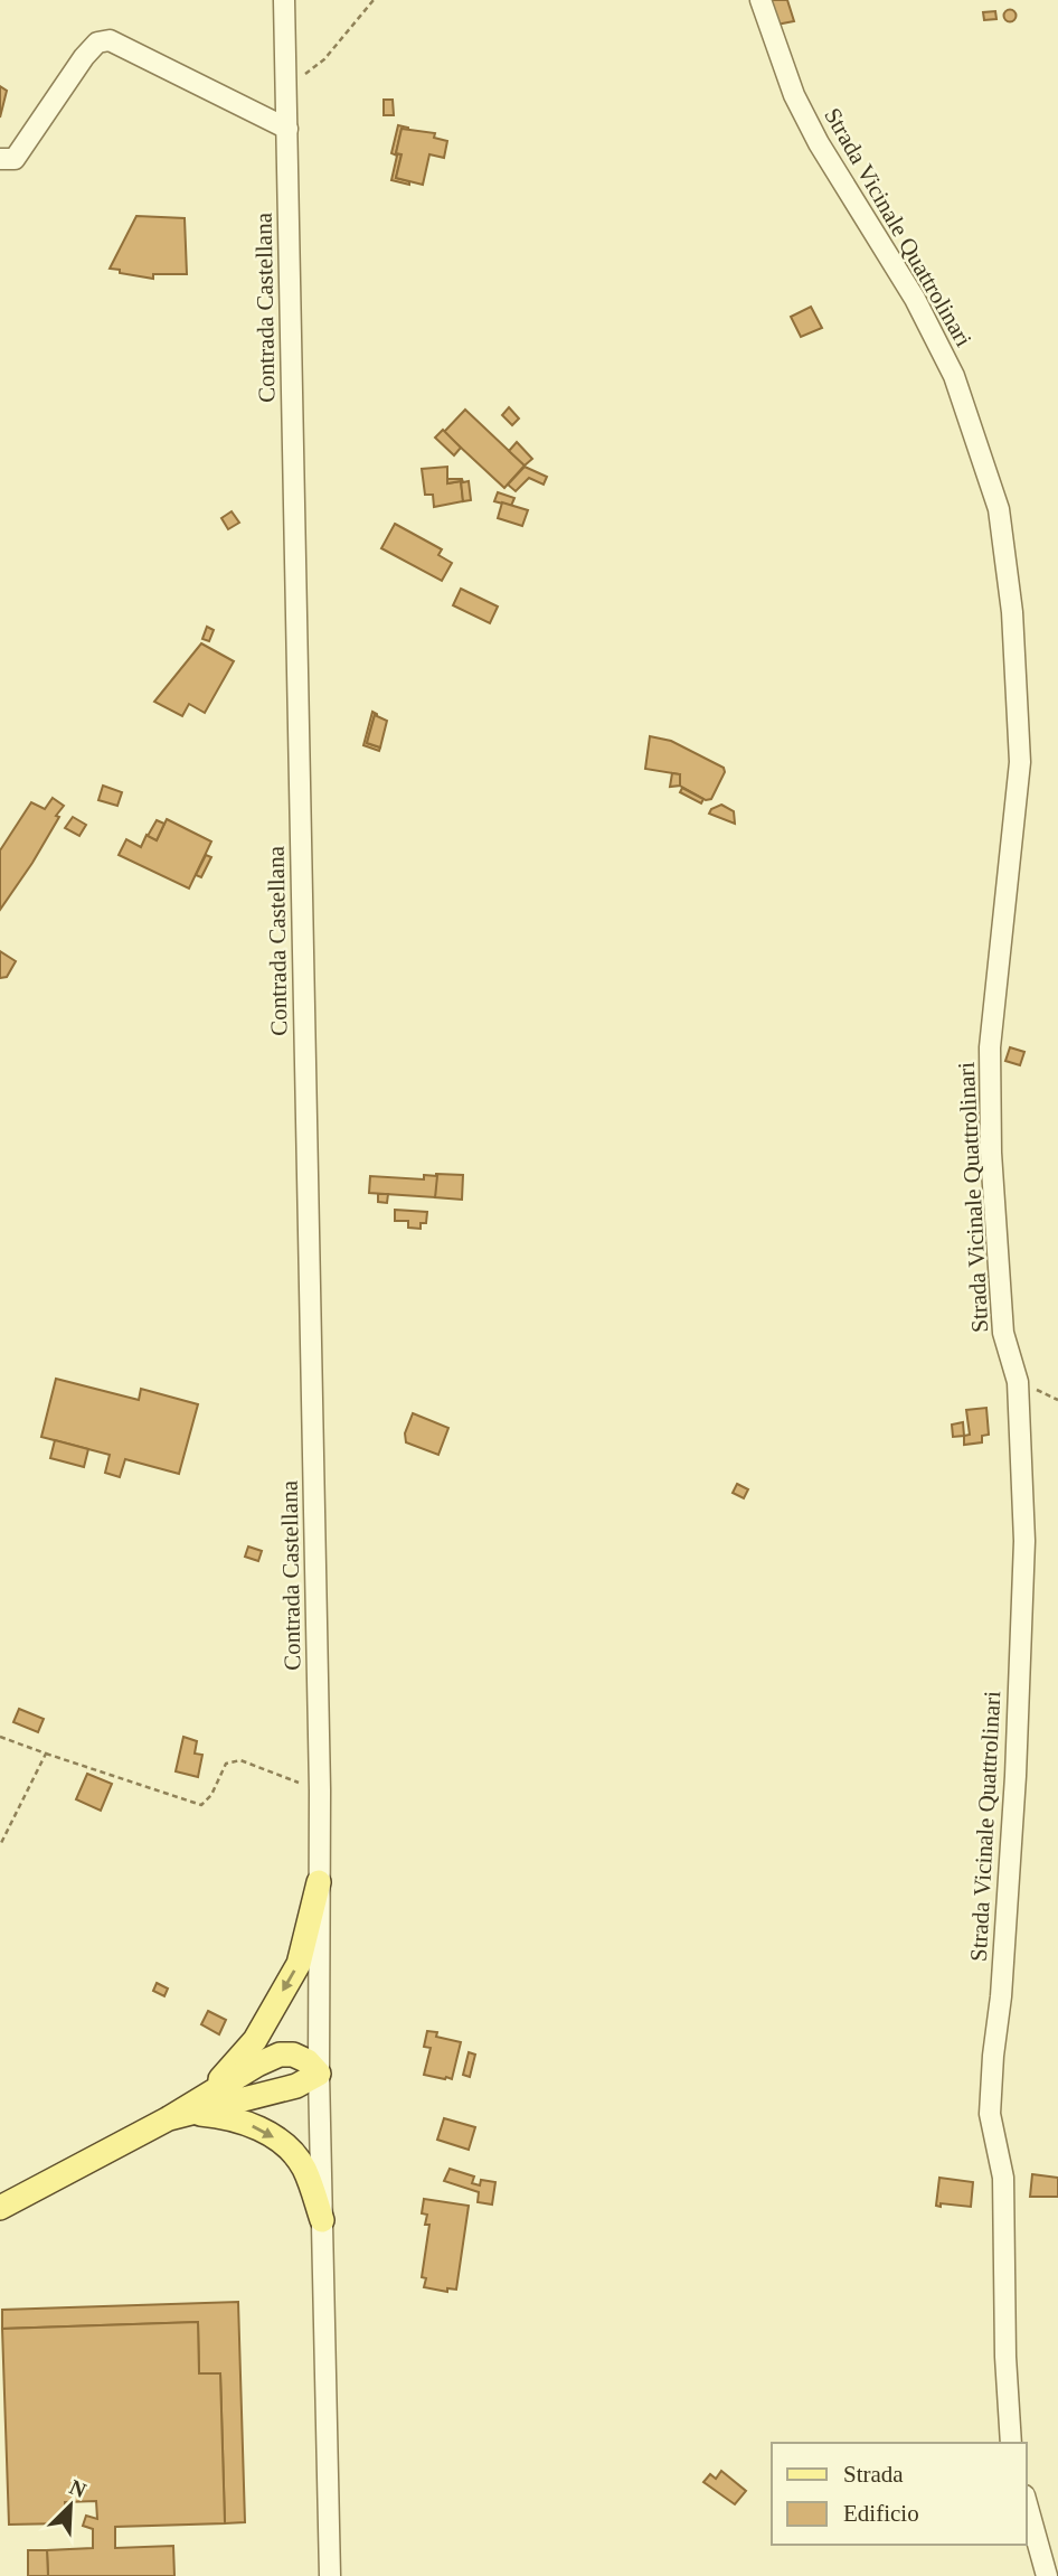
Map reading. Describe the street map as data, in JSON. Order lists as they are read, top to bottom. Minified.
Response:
{"streets":{"street":["Strada Vicinale Quattrolinari","Contrada Castellana"]},"legend":["Strada","Edificio"],"north":"top right"}
